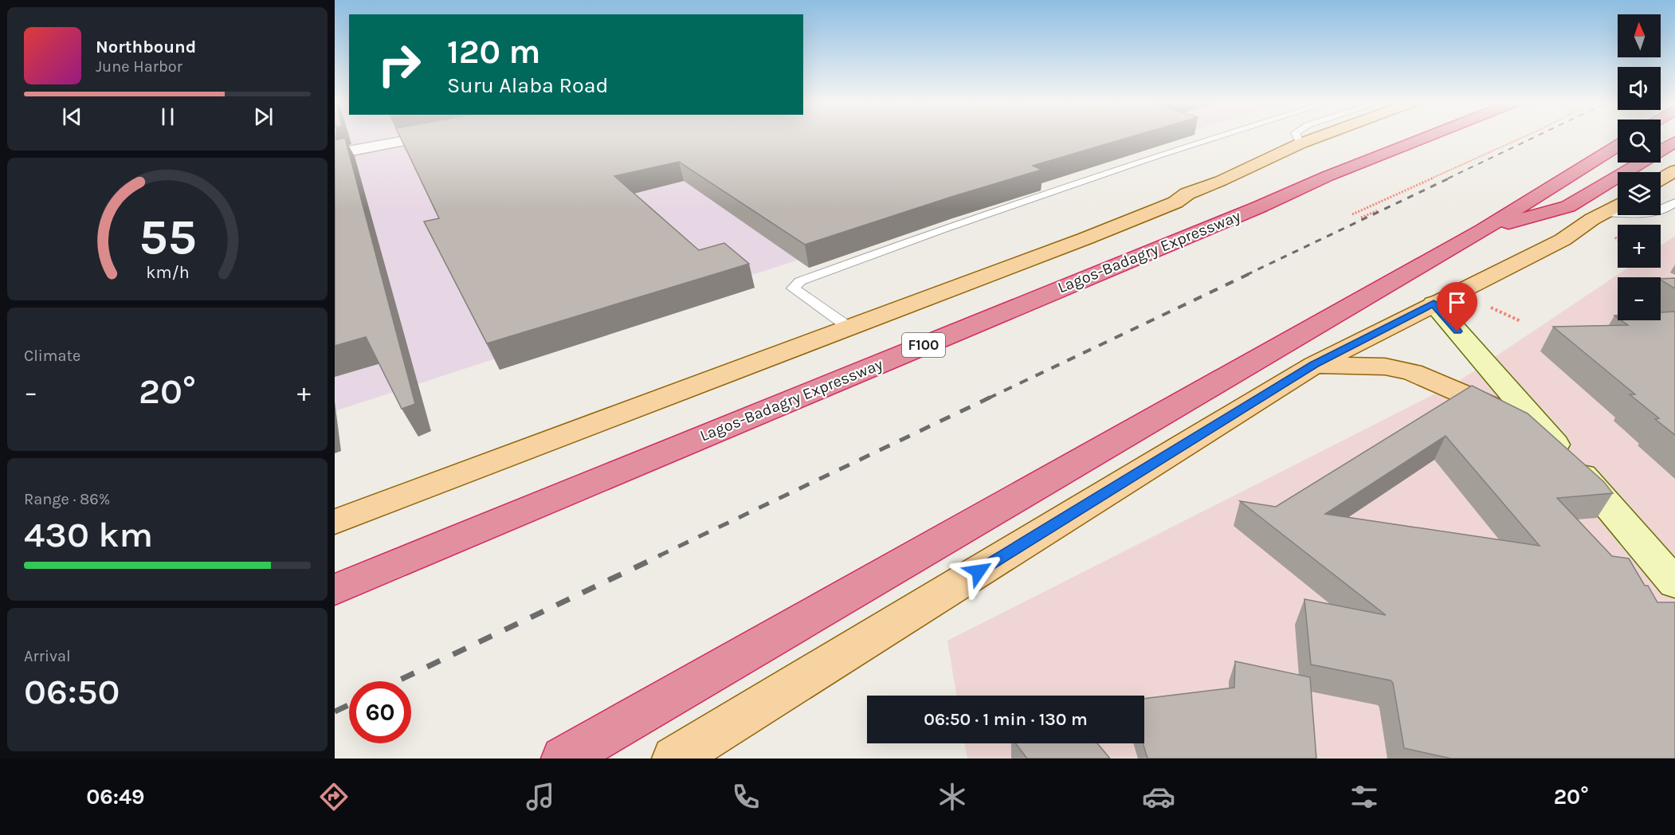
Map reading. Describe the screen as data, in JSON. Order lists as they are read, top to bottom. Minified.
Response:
{"streets":{"highway":["Lagos-Badagry Expressway","F100"]},"north":"top","page":{"map_buttons":["+","−"],"turn":["120 m","Suru Alaba Road"],"song":["Northbound","June Harbor"],"tile":["Climate",["Range · 86%","430 km"],["Arrival","06:50"]],"heat":["−","20°","+"],"limit":"60","trip":"06:50 · 1 min · 130 m","tabs":["06:49","20°"],"gauge":["55","km/h"]}}
